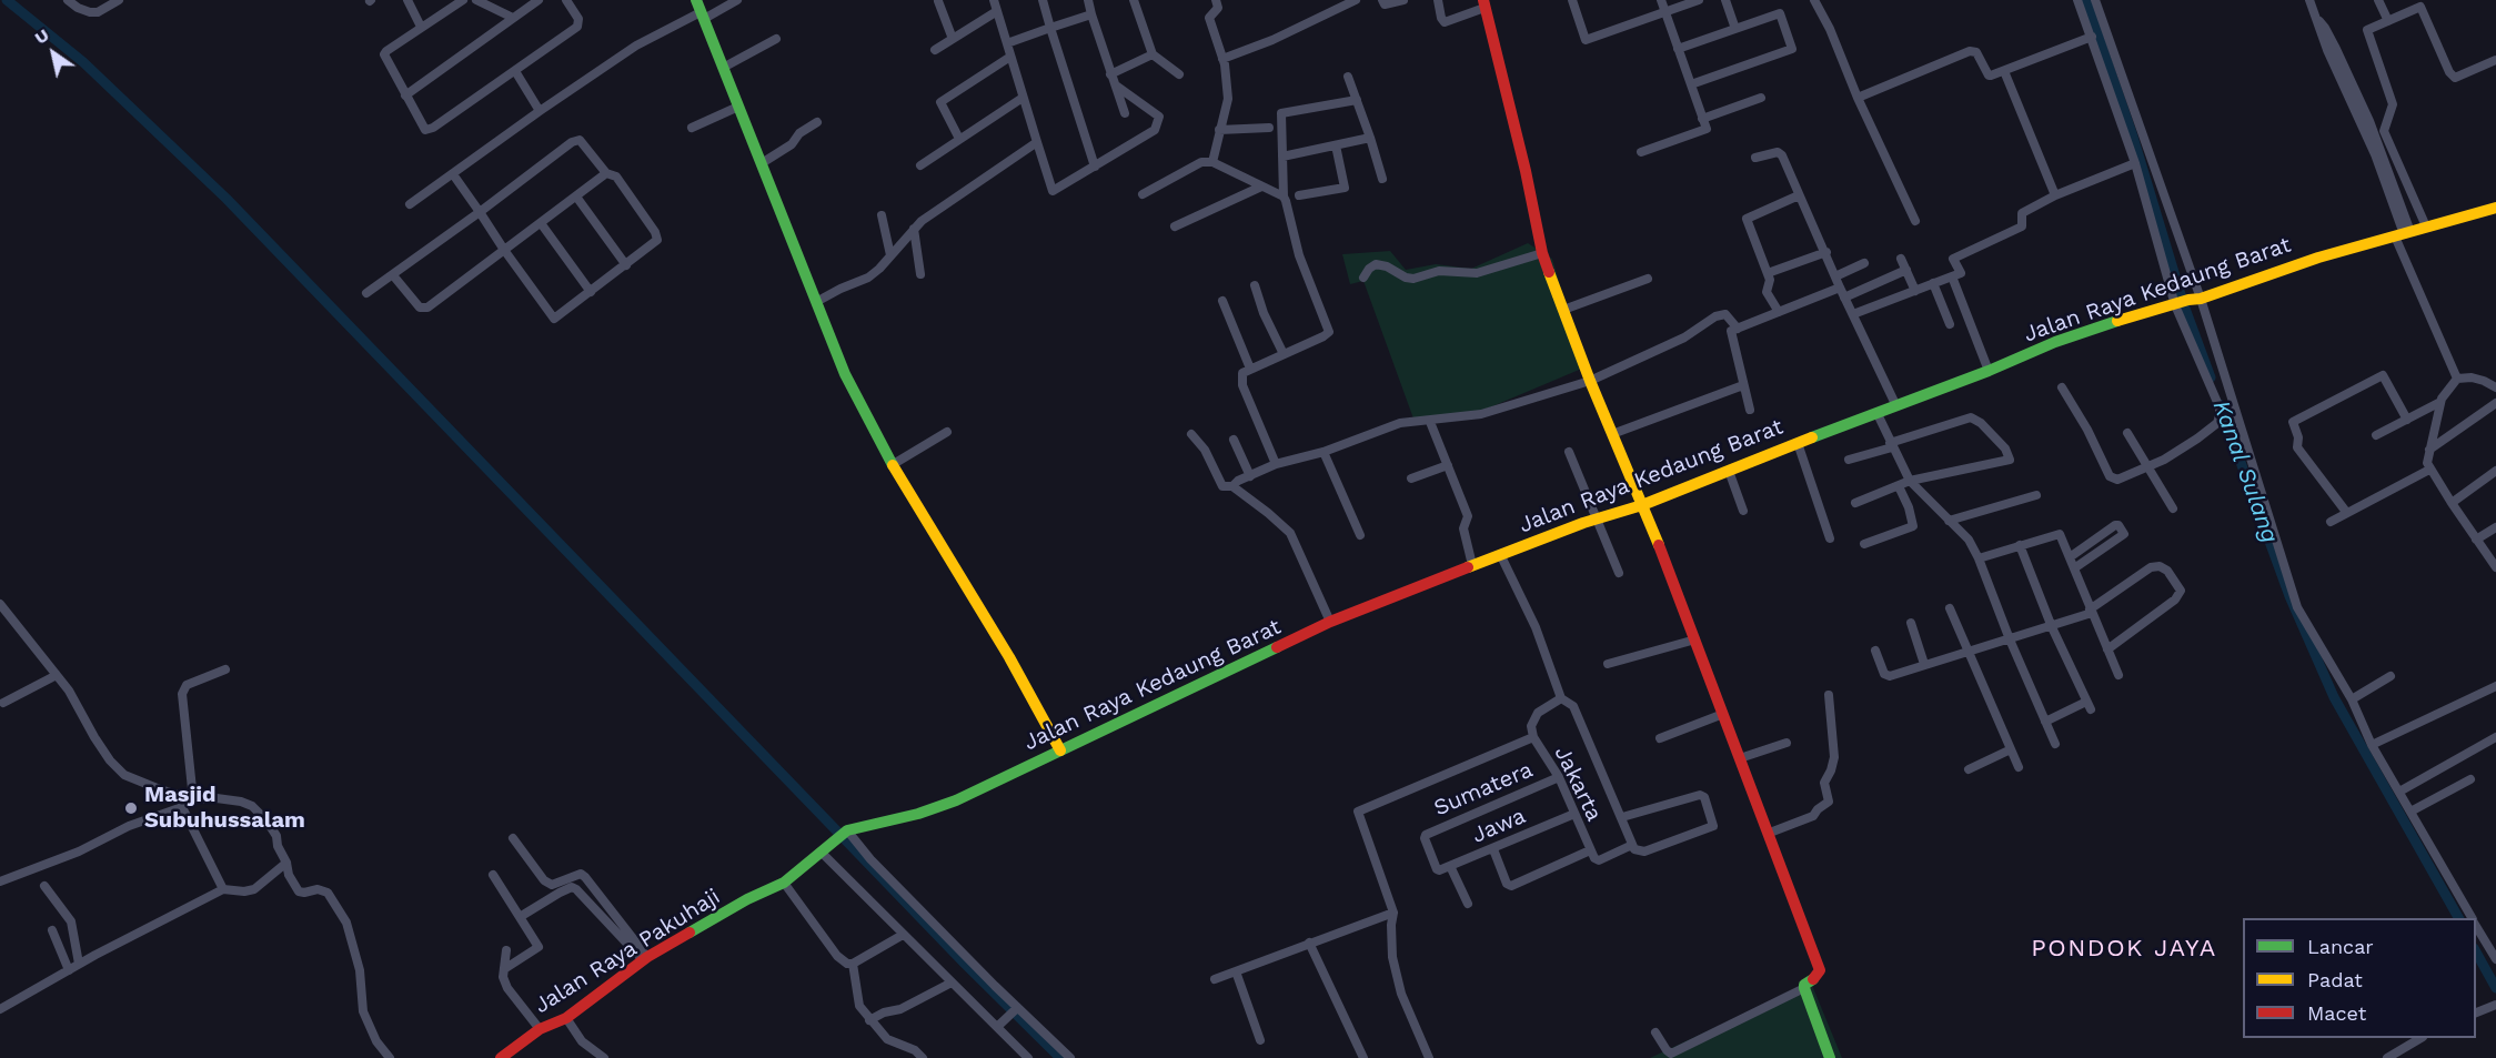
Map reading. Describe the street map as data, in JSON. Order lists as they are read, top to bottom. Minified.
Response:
{"streets":{"street":["Jalan Raya Kedaung Barat","Jakarta","Sumatera","Jawa","Jalan Raya Pakuhaji"]},"crossings":[["Jalan Raya Kedaung Barat","Jakarta"],["Jalan Raya Kedaung Barat","Jalan Raya Pakuhaji"],["Jakarta","Sumatera"],["Jakarta","Jawa"],["Sumatera","Jawa"]],"districts":["PONDOK JAYA"],"water":["Kanal Sulang"],"places":["Masjid Subuhussalam"],"legend":["Lancar","Padat","Macet"],"north":"top left"}
